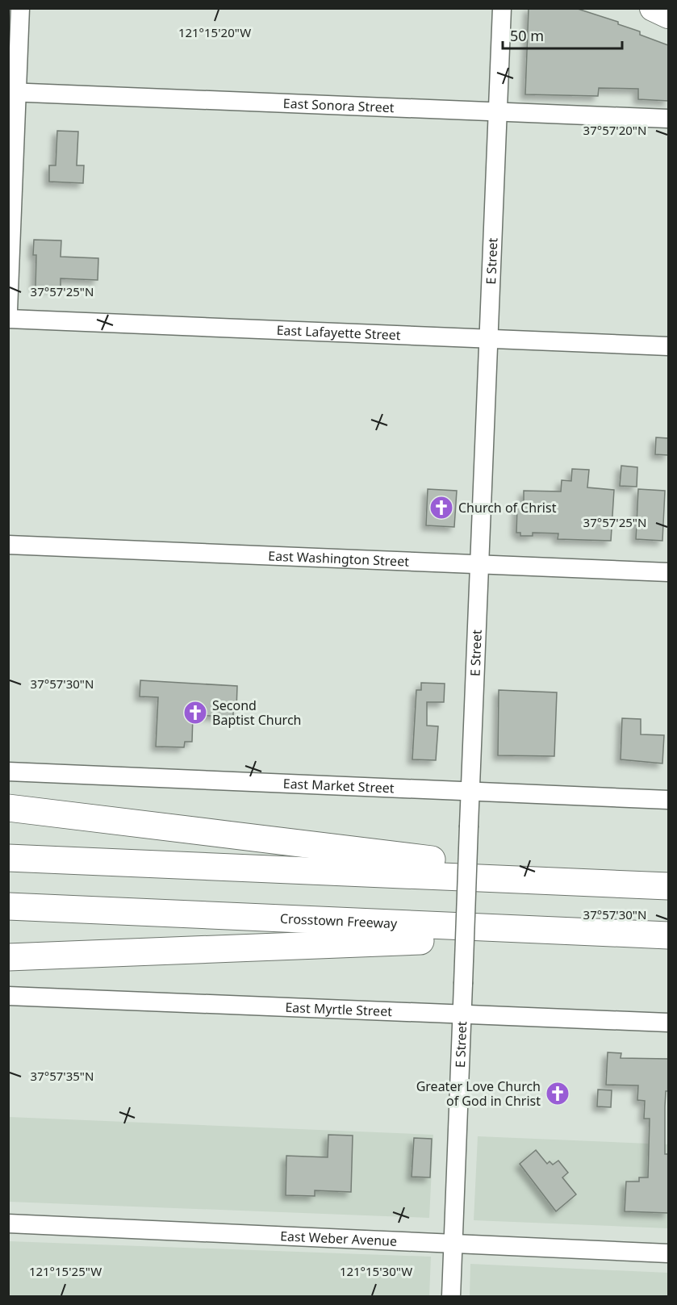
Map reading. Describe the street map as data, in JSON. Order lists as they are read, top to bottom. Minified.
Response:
{"streets":{"highway":["Crosstown Freeway"],"street":["East Sonora Street","E Street","East Lafayette Street","East Washington Street","East Market Street","East Myrtle Street","East Weber Avenue"]},"crossings":[["East Sonora Street","E Street"],["E Street","East Lafayette Street"],["E Street","East Washington Street"],["E Street","East Market Street"],["E Street","East Myrtle Street"],["E Street","East Weber Avenue"]],"places":{"church":["Church of Christ","Second Baptist Church","Greater Love Church of God in Christ"]},"scale_bar":"50 m","coordinates":["121°15'20\"W","37°57'20\"N","37°57'25\"N","37°57'30\"N","37°57'35\"N","121°15'25\"W","121°15'30\"W"]}
